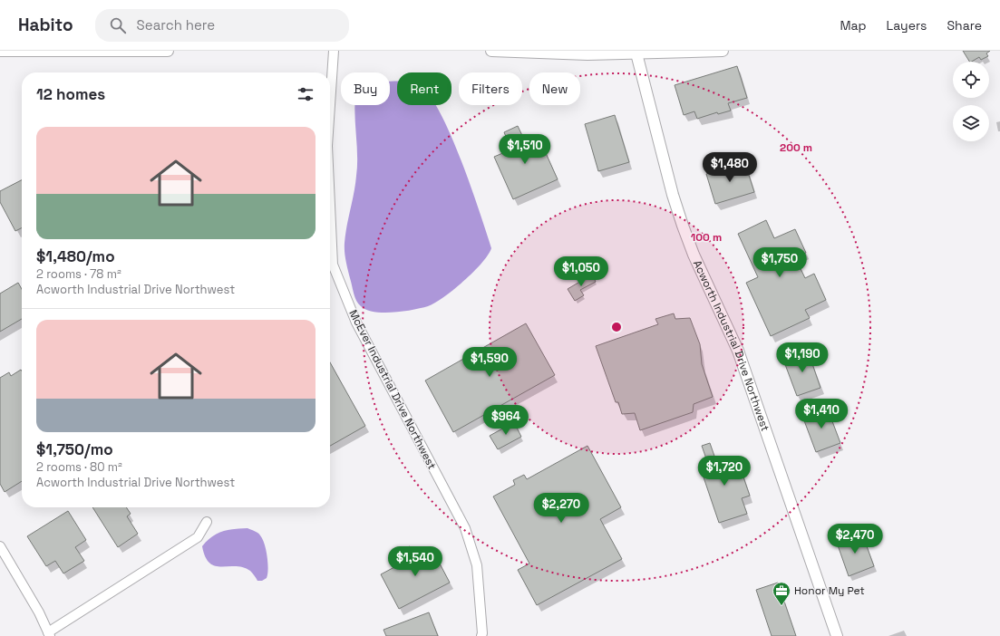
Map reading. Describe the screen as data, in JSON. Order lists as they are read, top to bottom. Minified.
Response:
{"streets":{"street":["Acworth Industrial Drive Northwest","McEver Industrial Drive Northwest"]},"places":{"office":["Honor My Pet"]},"page":{"header":"Habito","search":"Search here","nav":["Map","Layers","Share"],"chip":["Buy","Rent","Filters","New"],"heading":"12 homes","list":[{"name":"$1,480/mo","note":"2 rooms · 78 m² · Acworth Industrial Drive Northwest"},{"name":"$1,750/mo","note":"2 rooms · 80 m² · Acworth Industrial Drive Northwest"}],"price":["$1,510","$1,480","$1,750","$1,050","$1,190","$1,590","$1,410","$964","$1,720","$2,270","$2,470","$1,540"]},"rings":["200 m","100 m"]}
